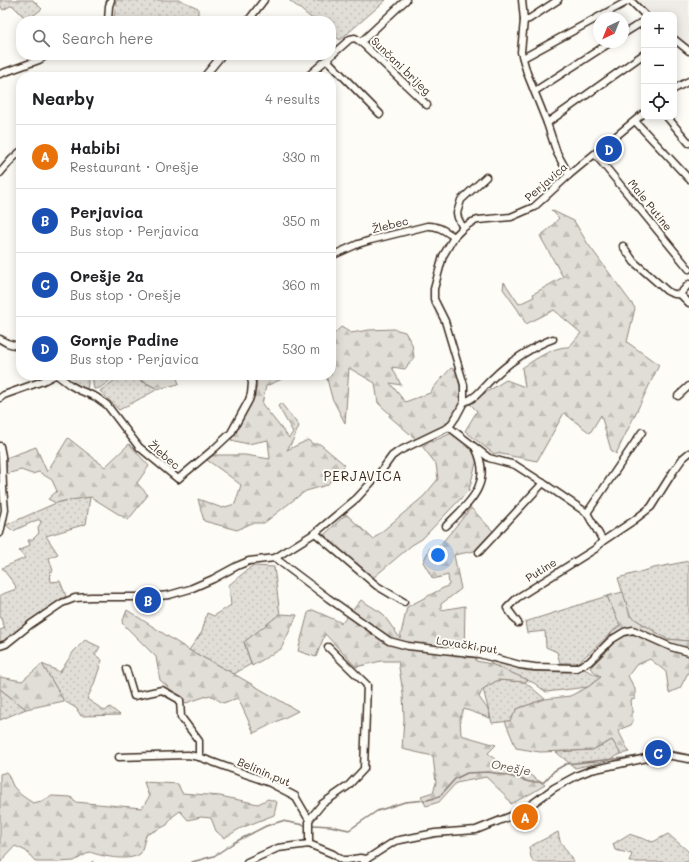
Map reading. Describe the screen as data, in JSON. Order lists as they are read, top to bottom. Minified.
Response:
{"streets":{"street":["Sunčani brijeg","Perjavica","Male Putine","Žlebec","Putine","Lovački put","Belinin put"]},"crossings":[["Perjavica","Male Putine"],["Perjavica","Žlebec"]],"districts":["PERJAVICA"],"water":["Orešje"],"north":"bottom left","page":{"map_buttons":["+","−"],"search":"Search here","heading":["Nearby","4 results"],"list":[{"mark":"A","name":"Habibi","note":"Restaurant · Orešje","value":"330 m"},{"mark":"B","name":"Perjavica","note":"Bus stop · Perjavica","value":"350 m"},{"mark":"C","name":"Orešje 2a","note":"Bus stop · Orešje","value":"360 m"},{"mark":"D","name":"Gornje Padine","note":"Bus stop · Perjavica","value":"530 m"}],"pins":["D","B","C","A"]}}
